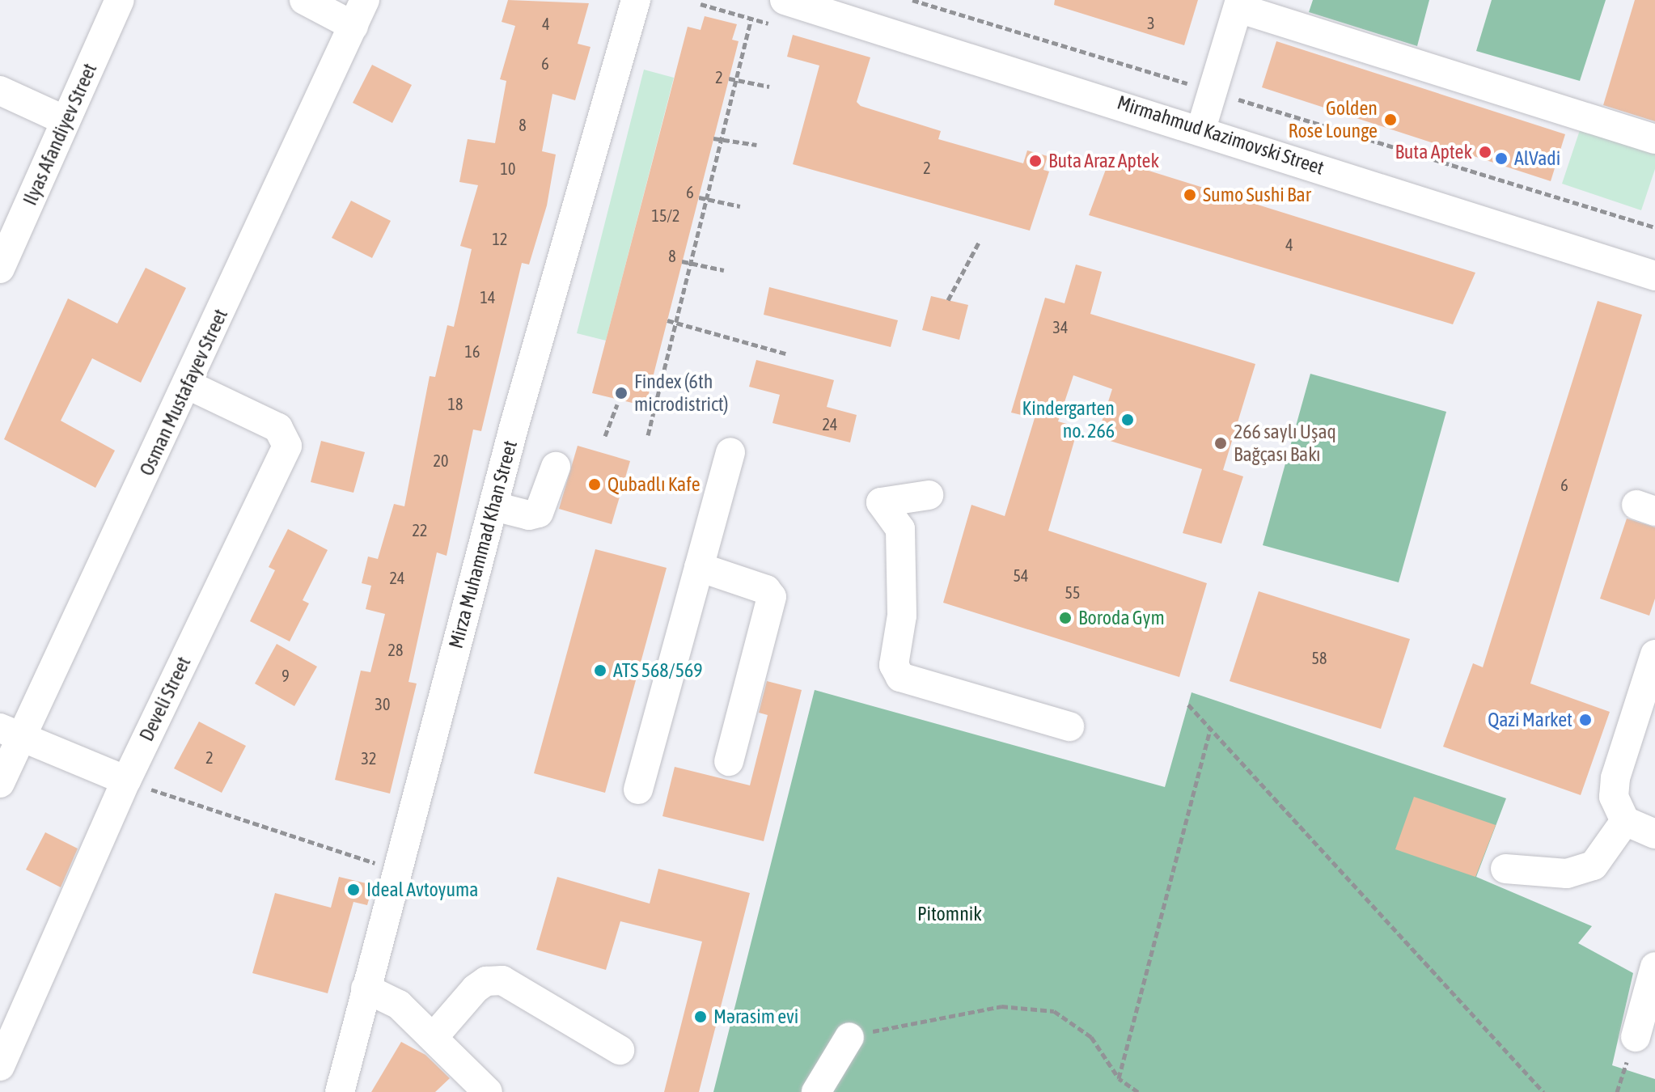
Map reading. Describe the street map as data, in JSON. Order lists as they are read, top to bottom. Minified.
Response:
{"streets":{"street":["Ilyas Afandiyev Street","Mirmahmud Kazimovski Street","Osman Mustafayev Street","Mirza Muhammad Khan Street","Develi Street"]},"crossings":[["Osman Mustafayev Street","Develi Street"]],"parks":["Pitomnik"],"places":["Golden Rose Lounge","Buta Aptek","AlVadi","Buta Araz Aptek","Sumo Sushi Bar","Findex (6th microdistrict)","Kindergarten no. 266","266 saylı Uşaq Bağçası Bakı","Qubadlı Kafe","Boroda Gym","ATS 568/569","Qazi Market","Ideal Avtoyuma","Mərasim evi"],"house_numbers":["3","4","6","2","8","2","10","6","15/2","12","4","8","14","34","16","18","24","20","6","22","54","24","55","28","58","9","30","2","32"]}
